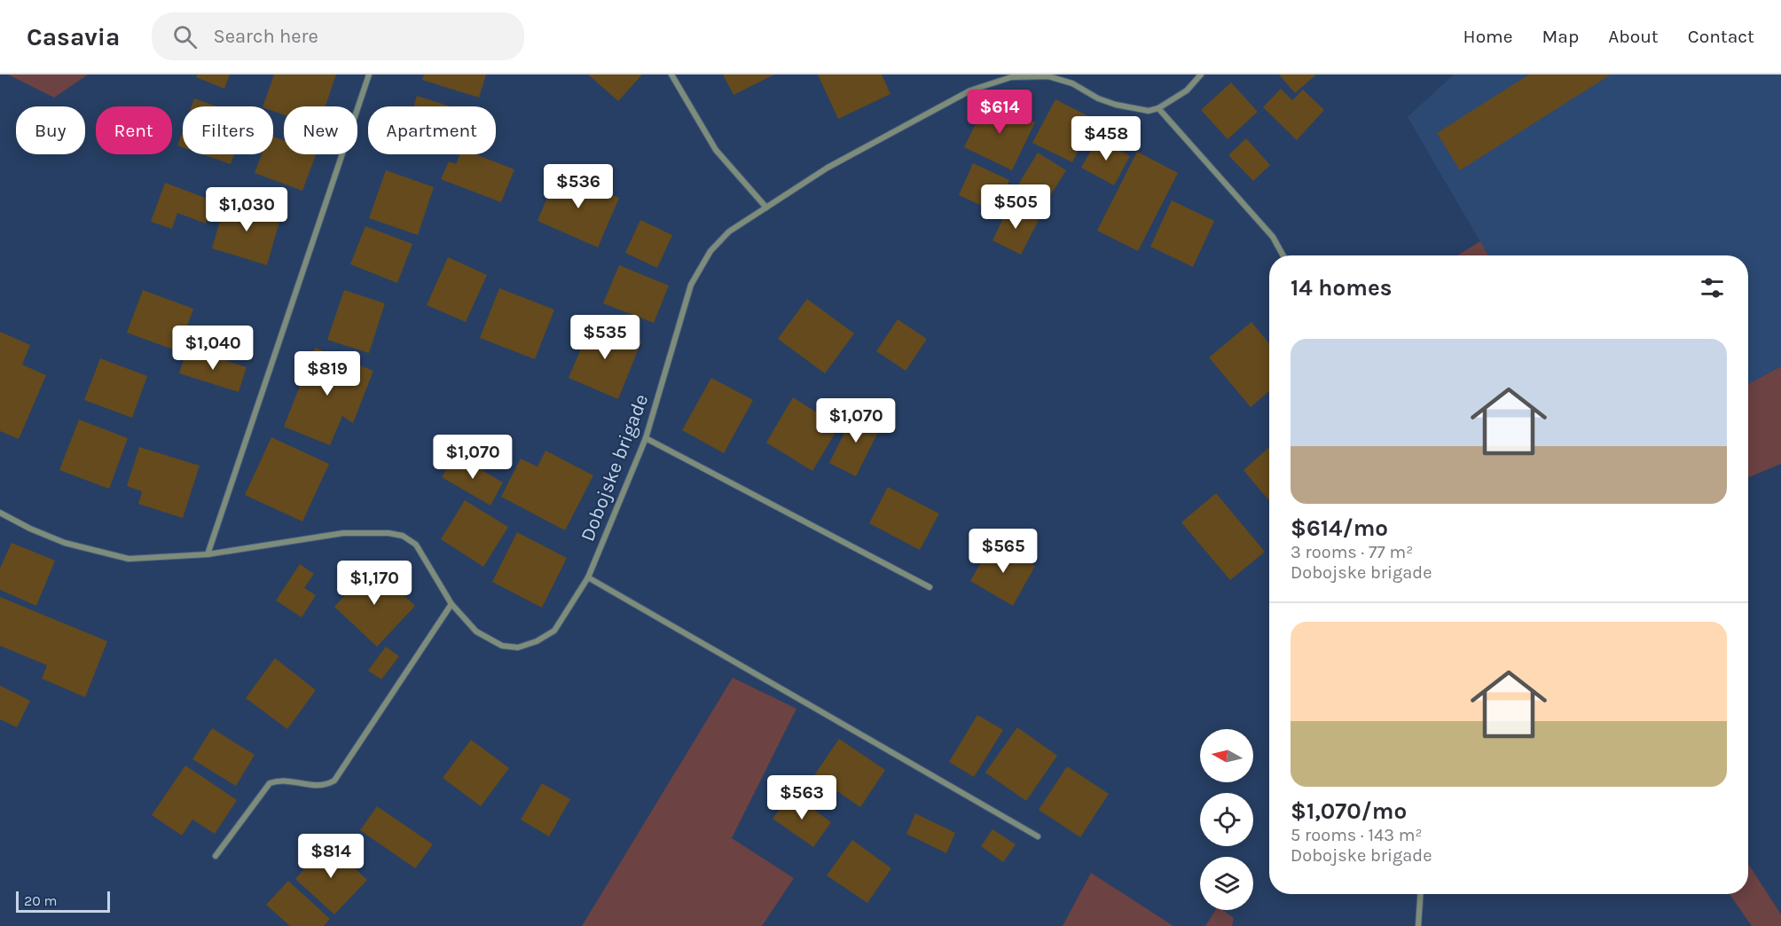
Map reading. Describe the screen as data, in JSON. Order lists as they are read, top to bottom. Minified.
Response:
{"streets":{"street":["Dobojske brigade"]},"scale_bar":"20 m","north":"left","page":{"header":"Casavia","search":"Search here","nav":["Home","Map","About","Contact"],"price":["$614","$458","$536","$505","$1,030","$535","$1,040","$819","$1,070","$1,070","$565","$1,170","$563","$814"],"chip":["Buy","Rent","Filters","New","Apartment"],"heading":"14 homes","list":[{"name":"$614/mo","note":"3 rooms · 77 m² · Dobojske brigade"},{"name":"$1,070/mo","note":"5 rooms · 143 m² · Dobojske brigade"}],"scale":"20 m"}}
